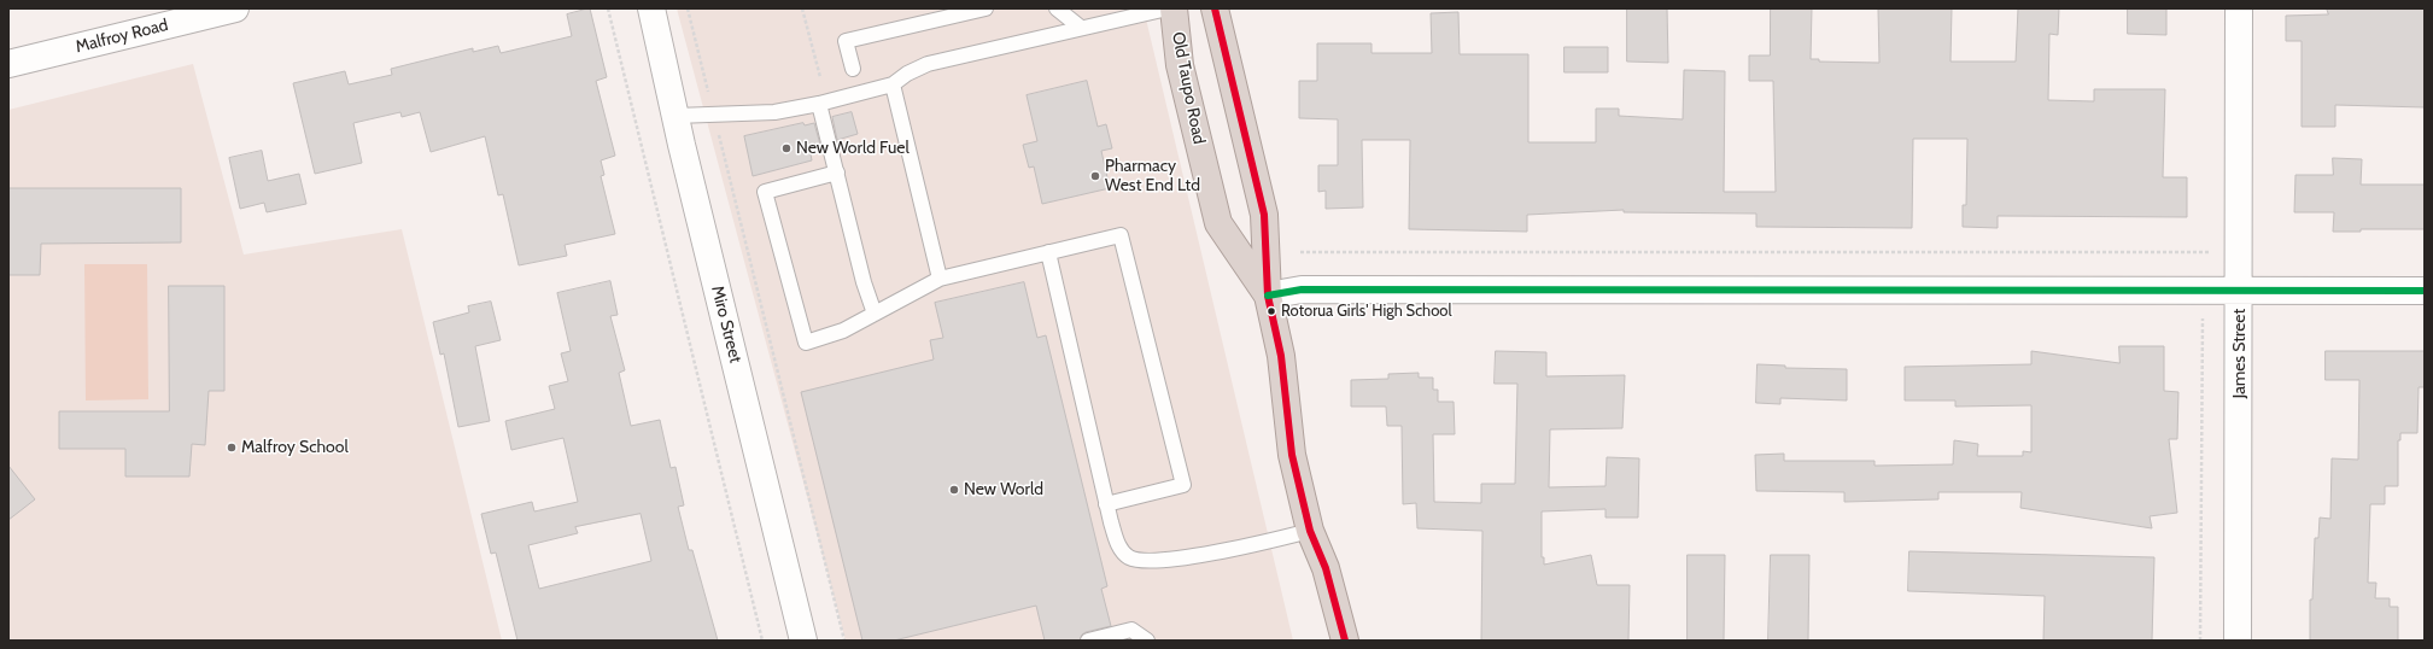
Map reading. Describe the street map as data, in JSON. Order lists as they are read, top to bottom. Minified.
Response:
{"streets":{"highway":["Old Taupo Road"],"street":["Malfroy Road","Miro Street","James Street"]},"places":["New World Fuel","Pharmacy West End Ltd","Rotorua Girls' High School","Malfroy School","New World"]}
